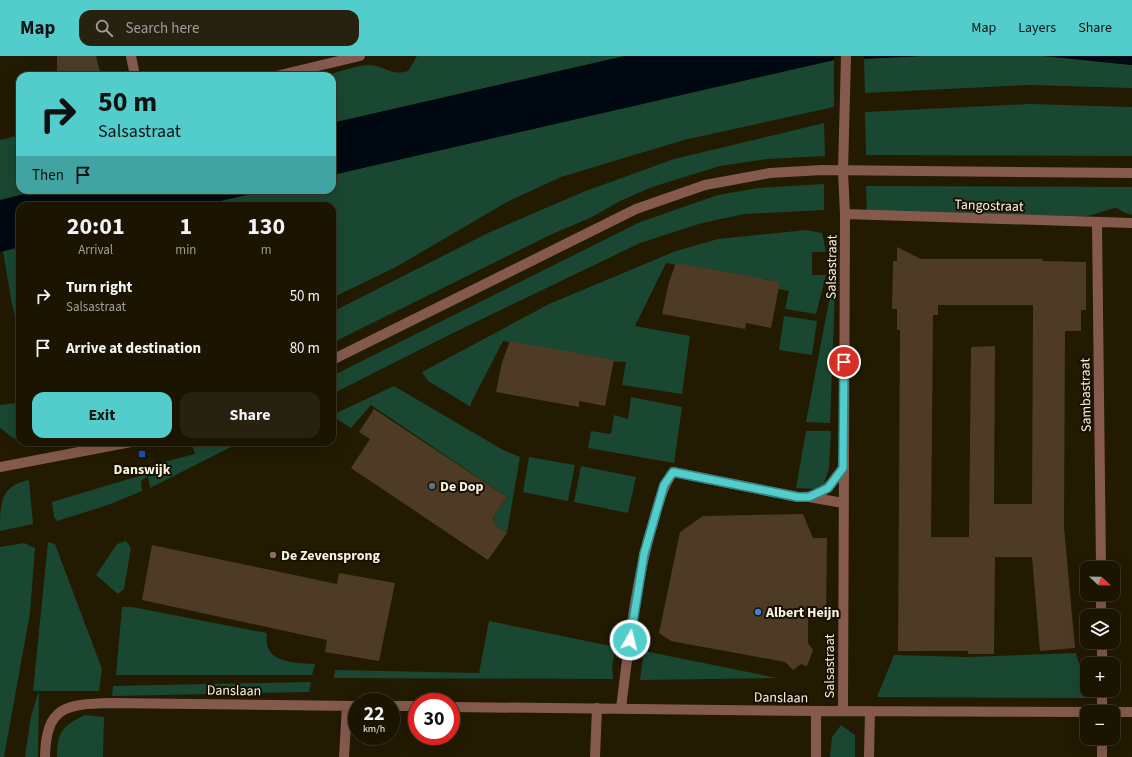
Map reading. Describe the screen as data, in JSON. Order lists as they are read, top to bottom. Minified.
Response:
{"streets":{"street":["Tangostraat","Salsastraat","Sambastraat","Danslaan"]},"crossings":[["Tangostraat","Salsastraat"],["Tangostraat","Sambastraat"],["Salsastraat","Danslaan"]],"places":{"transit":["Danswijk"],"other":["De Dop","De Zevensprong","Albert Heijn"]},"north":"right","page":{"header":"Map","search":"Search here","nav":["Map","Layers","Share"],"turn":["50 m","Salsastraat"],"then":"Then","eta":["20:01","Arrival","1","min","130","m"],"list":[{"name":"Turn right","note":"Salsastraat","value":"50 m"},{"name":"Arrive at destination","value":"80 m"}],"buttons":["Exit","Share"],"map_buttons":["+","−"],"speed":"22 km/h","limit":"30"}}
